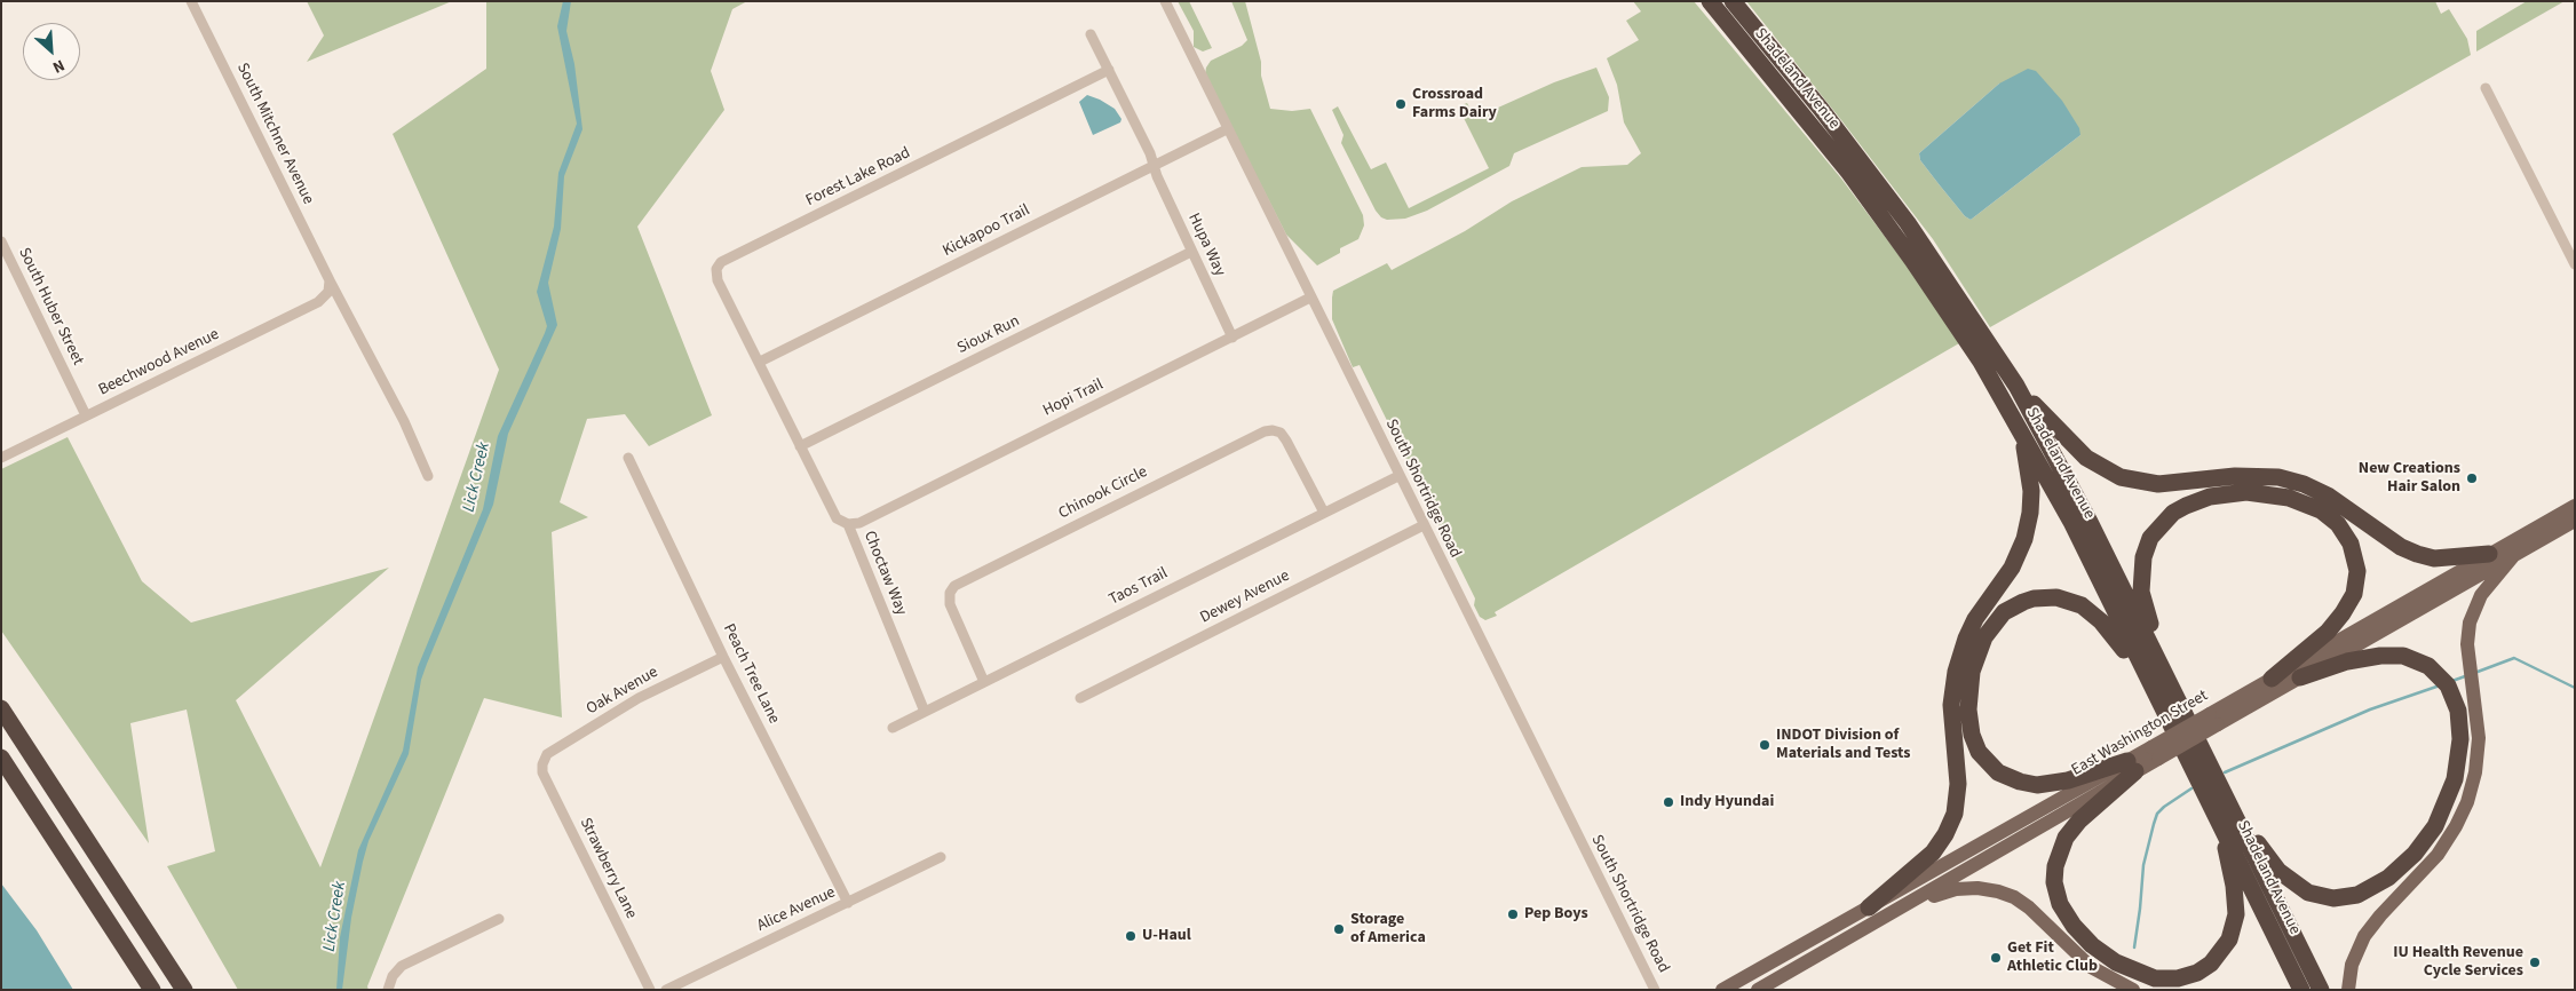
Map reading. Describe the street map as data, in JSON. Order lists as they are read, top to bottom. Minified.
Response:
{"streets":{"highway":["Shadeland Avenue"],"main road":["East Washington Street"],"street":["South Mitchner Avenue","Forest Lake Road","Kickapoo Trail","Hupa Way","South Huber Street","Sioux Run","Beechwood Avenue","Hopi Trail","South Shortridge Road","Chinook Circle","Choctaw Way","Taos Trail","Dewey Avenue","Peach Tree Lane","Oak Avenue","Strawberry Lane","Alice Avenue"]},"crossings":[["South Mitchner Avenue","Beechwood Avenue"],["Forest Lake Road","Kickapoo Trail"],["Forest Lake Road","Choctaw Way"],["Kickapoo Trail","Hupa Way"],["Kickapoo Trail","South Shortridge Road"],["Kickapoo Trail","Choctaw Way"],["Hupa Way","Sioux Run"],["Hupa Way","Hopi Trail"],["South Huber Street","Beechwood Avenue"],["Sioux Run","Choctaw Way"],["Hopi Trail","South Shortridge Road"],["Hopi Trail","Choctaw Way"],["South Shortridge Road","Taos Trail"],["South Shortridge Road","Dewey Avenue"],["Chinook Circle","Taos Trail"],["Choctaw Way","Taos Trail"],["Peach Tree Lane","Oak Avenue"],["Peach Tree Lane","Alice Avenue"],["Oak Avenue","Strawberry Lane"]],"water":["Lick Creek"],"places":["Crossroad Farms Dairy","New Creations Hair Salon","INDOT Division of Materials and Tests","Indy Hyundai","Pep Boys","Storage of America","U-Haul","Get Fit Athletic Club","IU Health Revenue Cycle Services"],"north":"bottom right"}
